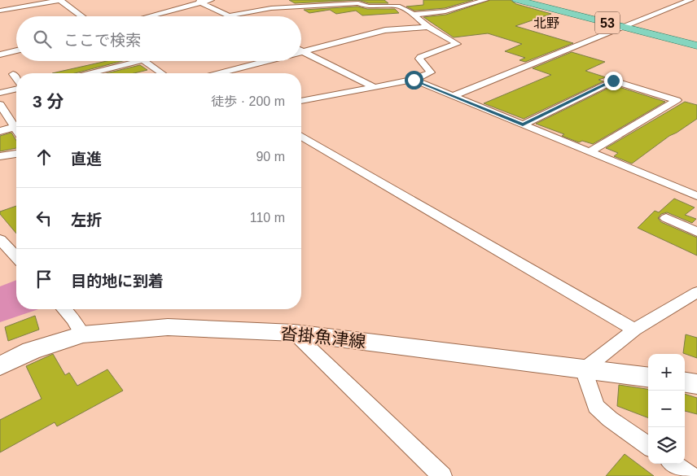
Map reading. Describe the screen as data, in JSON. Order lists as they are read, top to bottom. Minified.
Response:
{"streets":{"main road":["53","沓掛魚津線"]},"districts":["北野"],"page":{"search":"ここで検索","heading":["3 分","徒歩 · 200 m"],"list":[["直進","90 m"],["左折","110 m"],"目的地に到着"],"map_buttons":["+","−"]}}
